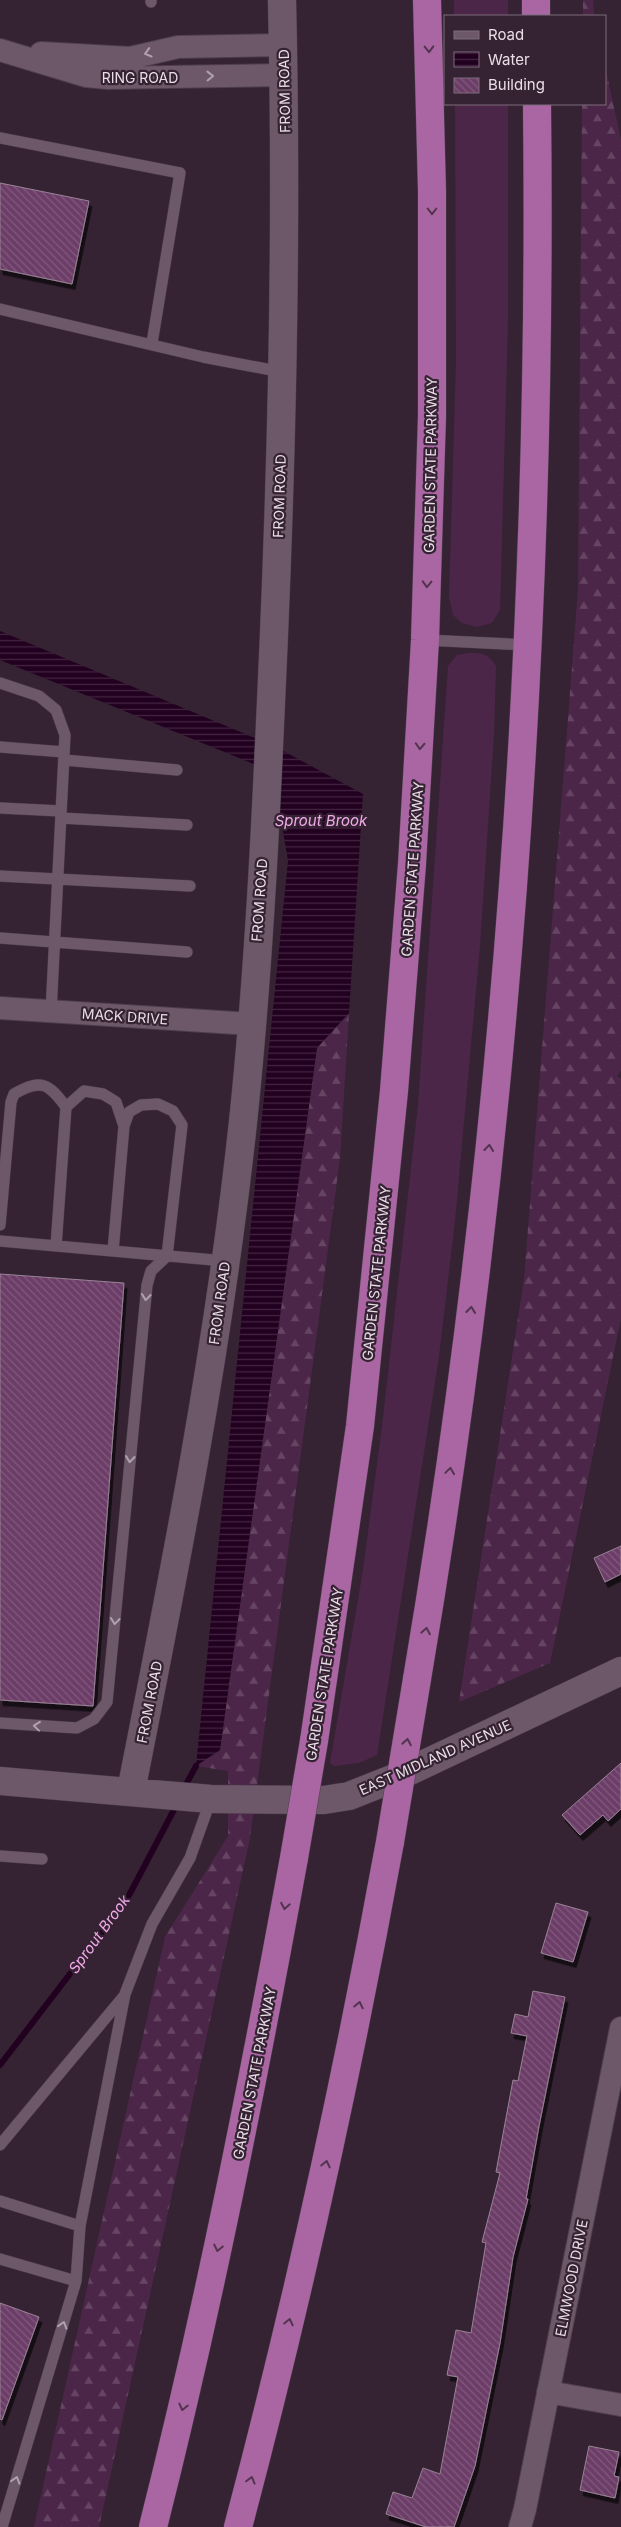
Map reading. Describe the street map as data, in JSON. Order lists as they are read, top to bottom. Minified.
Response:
{"streets":{"highway":["GARDEN STATE PARKWAY"],"street":["RING ROAD","FROM ROAD","MACK DRIVE","EAST MIDLAND AVENUE","ELMWOOD DRIVE"]},"crossings":[["RING ROAD","FROM ROAD"],["FROM ROAD","MACK DRIVE"],["FROM ROAD","EAST MIDLAND AVENUE"]],"water":["Sprout Brook"],"legend":["Road","Water","Building"]}
